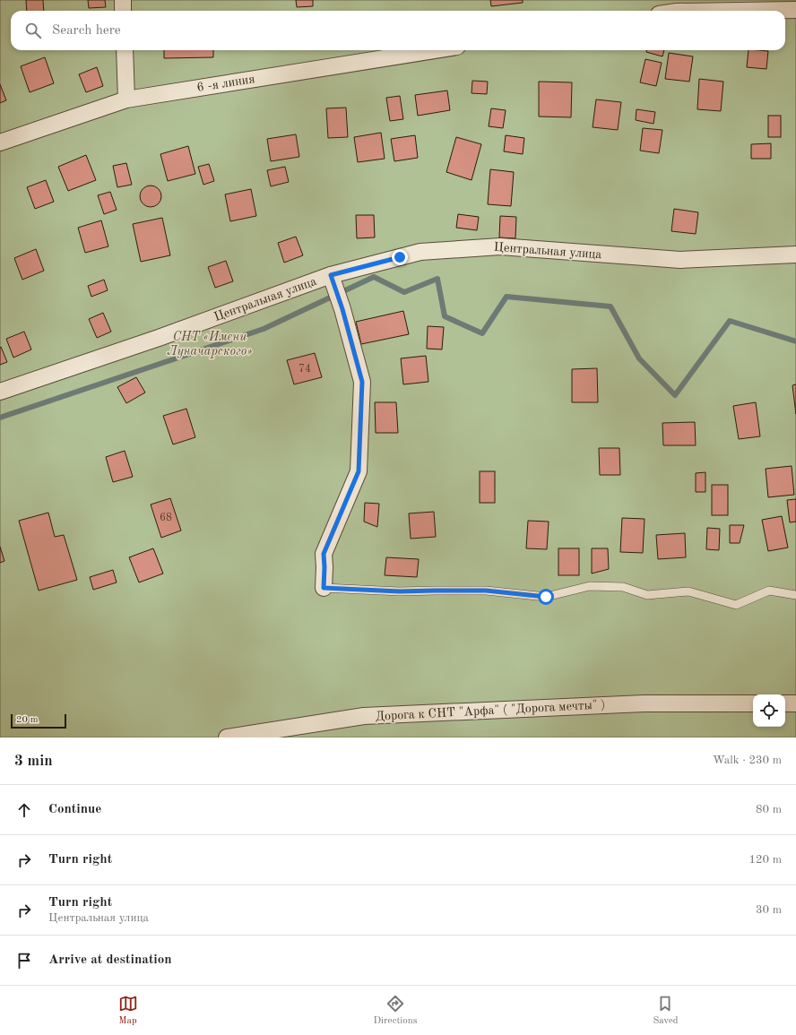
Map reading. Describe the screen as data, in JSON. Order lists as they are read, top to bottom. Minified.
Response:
{"streets":{"street":["6 -я линия","Центральная улица","Дорога к СНТ \"Арфа\" ( \"Дорога мечты\" )"]},"parks":["СНТ «Имени Луначарского»"],"house_numbers":["74","68"],"scale_bar":"20 m","page":{"search":"Search here","scale":"20 m","heading":["3 min","Walk · 230 m"],"list":[["Continue","80 m"],["Turn right","120 m"],["Turn right","Центральная улица","30 m"],"Arrive at destination"],"nav":["Map","Directions","Saved"]}}
